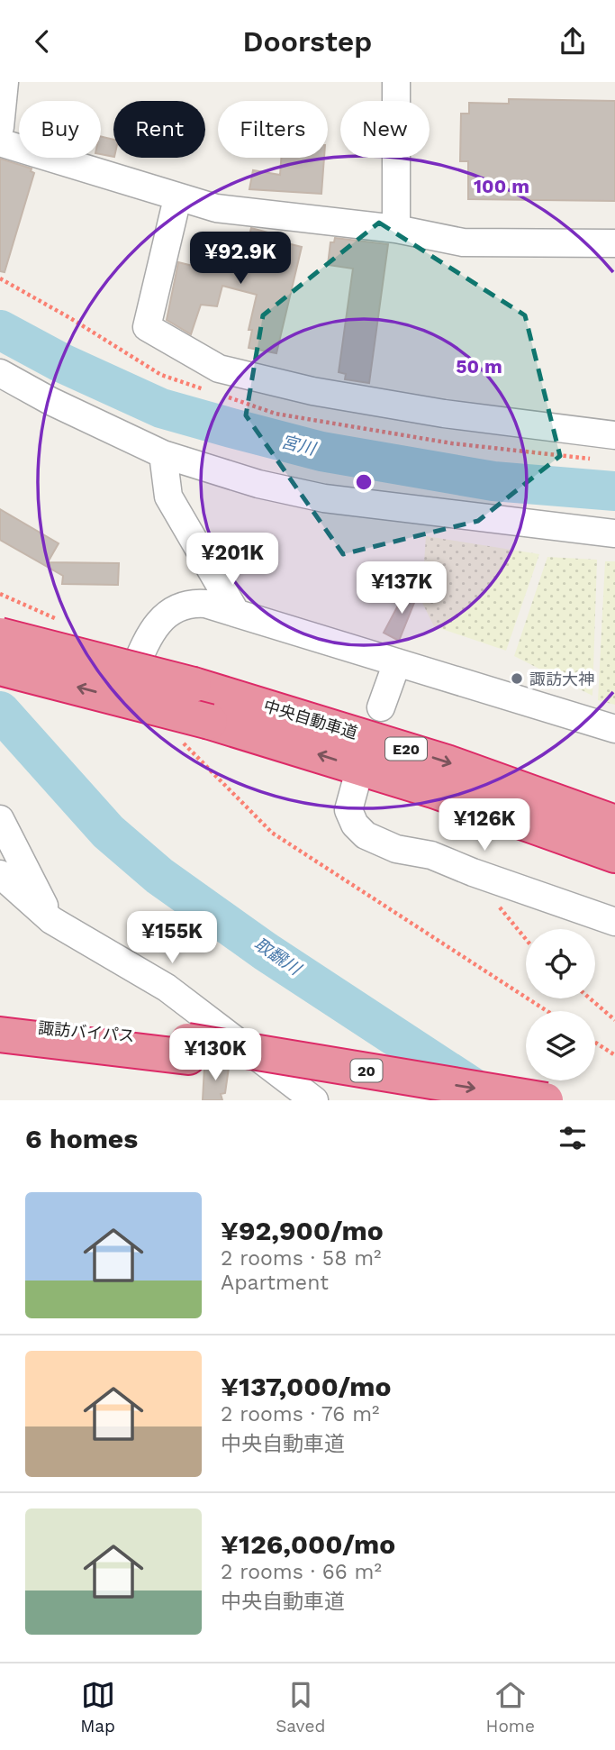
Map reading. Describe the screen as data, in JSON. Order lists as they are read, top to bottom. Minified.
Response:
{"streets":{"highway":["中央自動車道","E20","諏訪バイパス","20"]},"water":["宮川","取飜川"],"places":["諏訪大神"],"page":{"header":"Doorstep","chip":["Buy","Rent","Filters","New"],"price":["¥92.9K","¥201K","¥137K","¥126K","¥155K","¥130K"],"heading":"6 homes","list":[{"name":"¥92,900/mo","note":"2 rooms · 58 m² · Apartment"},{"name":"¥137,000/mo","note":"2 rooms · 76 m² · 中央自動車道"},{"name":"¥126,000/mo","note":"2 rooms · 66 m² · 中央自動車道"}],"tabs":["Map","Saved","Home"]},"rings":["100 m","50 m"]}
